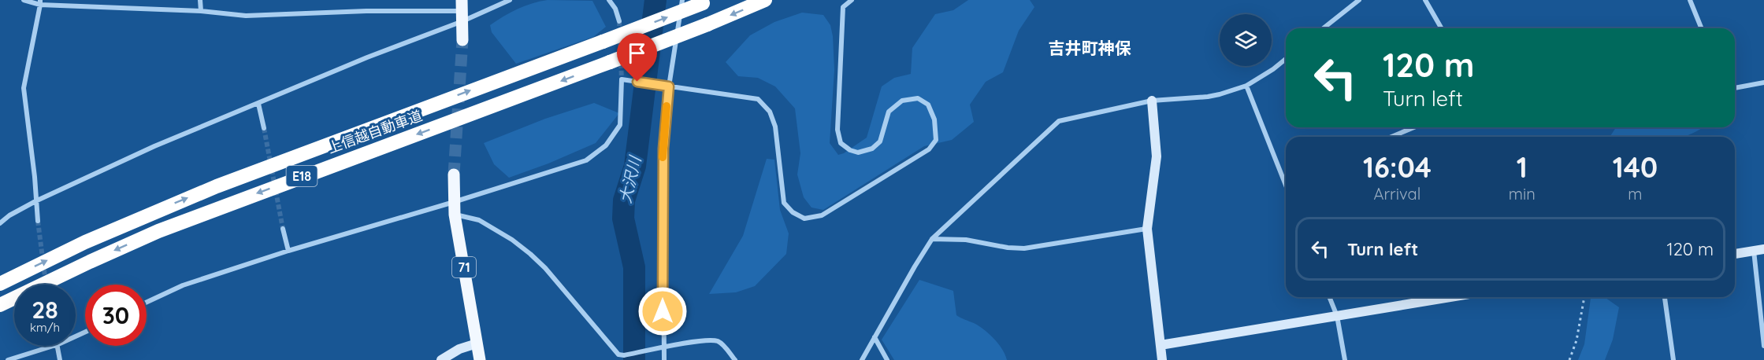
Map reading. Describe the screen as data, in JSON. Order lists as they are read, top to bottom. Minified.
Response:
{"streets":{"highway":["上信越自動車道","E18"],"main road":["71"]},"districts":["吉井町神保"],"water":["大沢川"],"page":{"turn":["120 m","Turn left"],"eta":["16:04","Arrival","1","min","140","m"],"list":[{"name":"Turn left","value":"120 m"}],"speed":"28 km/h","limit":"30"}}
